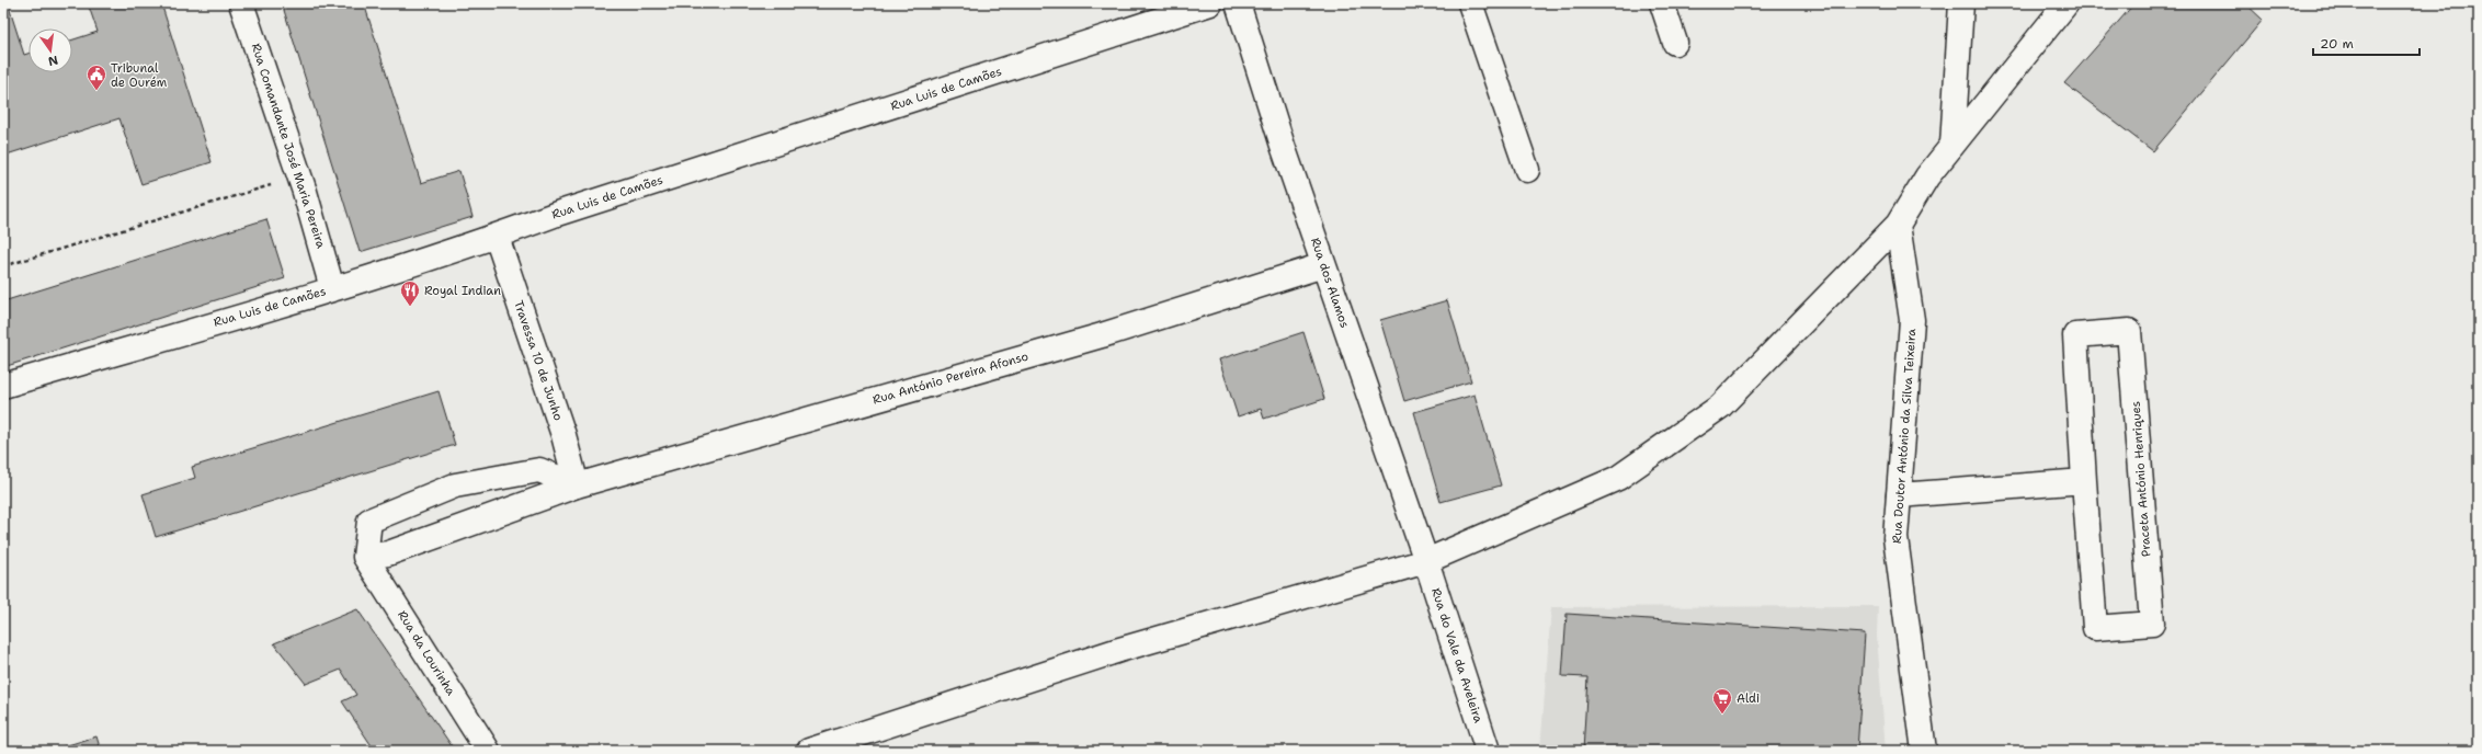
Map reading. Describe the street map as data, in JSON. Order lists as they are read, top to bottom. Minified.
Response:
{"streets":{"street":["Rua Luis de Camões","Rua Comandante José Maria Pereira","Rua dos Alamos","Travessa 10 de Junho","Rua António Pereira Afonso","Rua Doutor António da Silva Teixeira","Praceta António Henriques","Rua da Lourinha","Rua do Vale da Aveleira"]},"crossings":[["Rua Luis de Camões","Rua Comandante José Maria Pereira"],["Rua Luis de Camões","Travessa 10 de Junho"],["Rua dos Alamos","Rua António Pereira Afonso"],["Rua dos Alamos","Rua do Vale da Aveleira"],["Travessa 10 de Junho","Rua António Pereira Afonso"],["Rua António Pereira Afonso","Rua da Lourinha"]],"places":{"public building":["Tribunal de Ourém"],"restaurant":["Royal Indian"],"supermarket":["Aldi"]},"scale_bar":"20 m","north":"bottom"}
